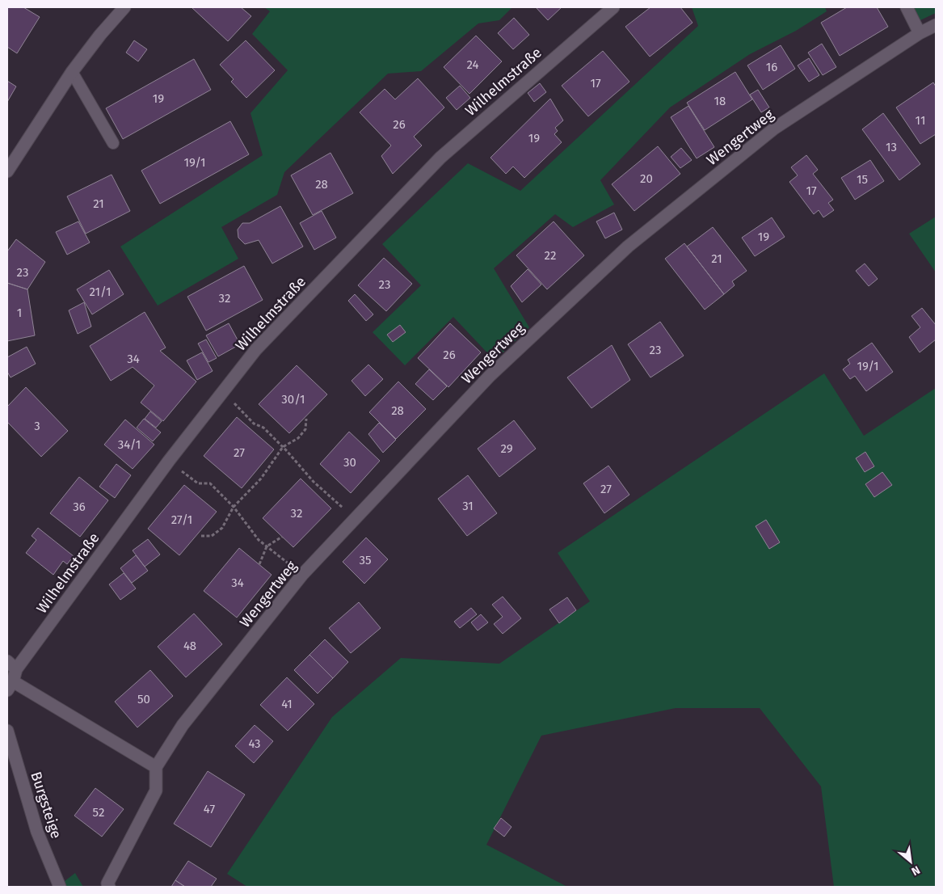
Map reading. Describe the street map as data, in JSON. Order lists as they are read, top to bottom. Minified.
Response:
{"streets":{"street":["Wilhelmstraße","Wengertweg","Burgsteige"]},"house_numbers":["24","16","17","19","18","11","26","19","13","19/1","20","15","28","17","21","19","22","21","23","23","21/1","32","1","23","26","34","19/1","30/1","28","3","34/1","29","27","30","27","31","36","32","27/1","35","34","48","50","41","43","47","52"],"north":"bottom right"}
